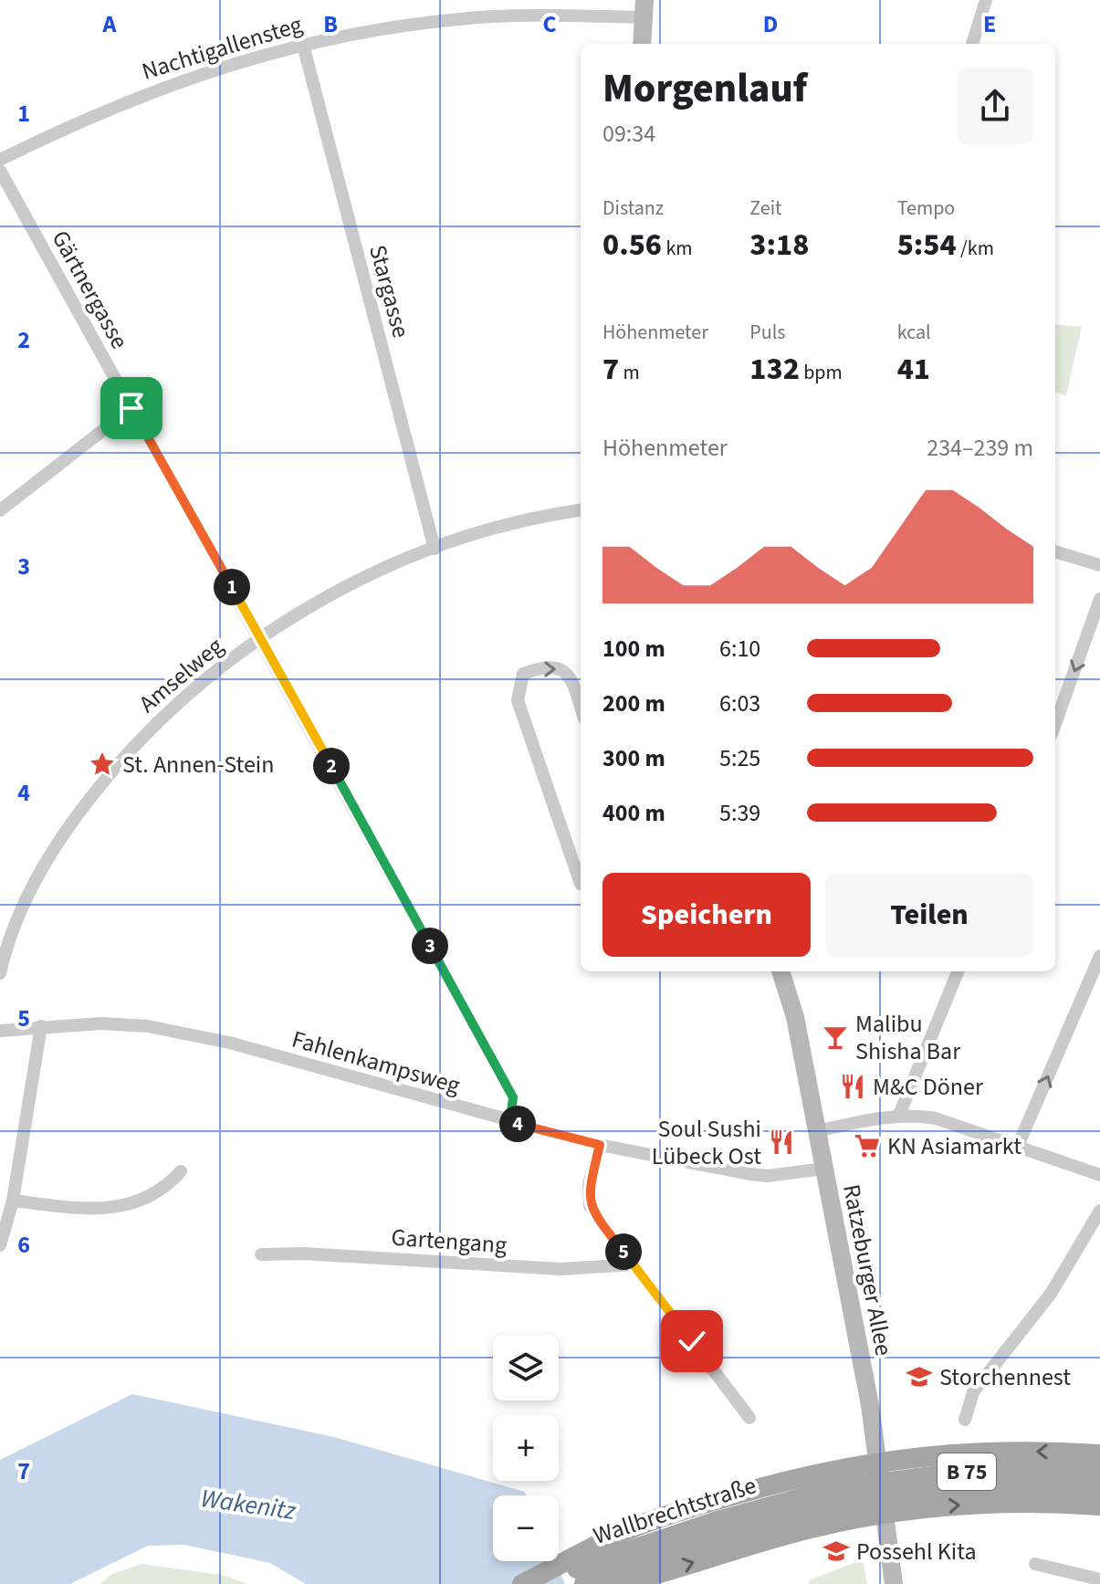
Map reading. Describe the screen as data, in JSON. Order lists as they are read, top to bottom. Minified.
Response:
{"streets":{"main road":["Ratzeburger Allee","B 75","Wallbrechtstraße"],"street":["Nachtigallensteg","Gärtnergasse","Stargasse","Amselweg","Fahlenkampsweg","Gartengang"]},"crossings":[["Nachtigallensteg","Stargasse"],["Gärtnergasse","Amselweg"],["Gärtnergasse","Fahlenkampsweg"],["Stargasse","Amselweg"],["Fahlenkampsweg","Ratzeburger Allee"],["B 75","Wallbrechtstraße"]],"water":["Wakenitz"],"places":{"place":["St. Annen-Stein"],"bar":["Malibu Shisha Bar"],"restaurant":["M&C Döner","Soul Sushi Lübeck Ost"],"supermarket":["KN Asiamarkt"],"school or university":["Storchennest","Possehl Kita"]},"page":{"heading":["Morgenlauf","09:34"],"stats":[["Distanz","0.56 km"],["Zeit","3:18"],["Tempo","5:54 /km"],["Höhenmeter","7 m"],["Puls","132 bpm"],["kcal","41"]],"chart":["Höhenmeter","234–239 m"],"pins":["1","2","3","4","5"],"list":[{"name":"100 m","note":"6:10"},{"name":"200 m","note":"6:03"},{"name":"300 m","note":"5:25"},{"name":"400 m","note":"5:39"}],"buttons":["Speichern","Teilen"],"map_buttons":["+","−"]},"grid":{"columns":["A","B","C","D","E"],"rows":["1","2","3","4","5","6","7"]}}
